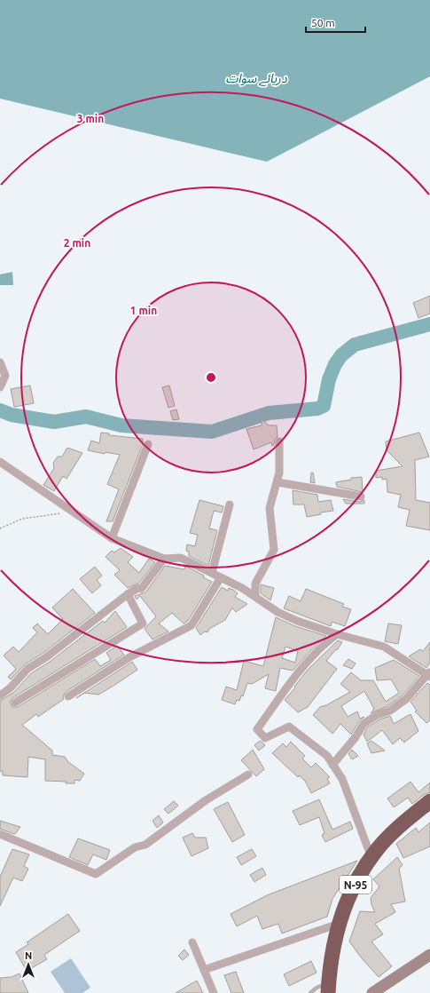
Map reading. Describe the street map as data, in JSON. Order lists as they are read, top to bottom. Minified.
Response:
{"streets":{"highway":["N-95"]},"water":["دریائے سوات"],"scale_bar":"50 m","north":"top","rings":["3 min","2 min","1 min"]}
